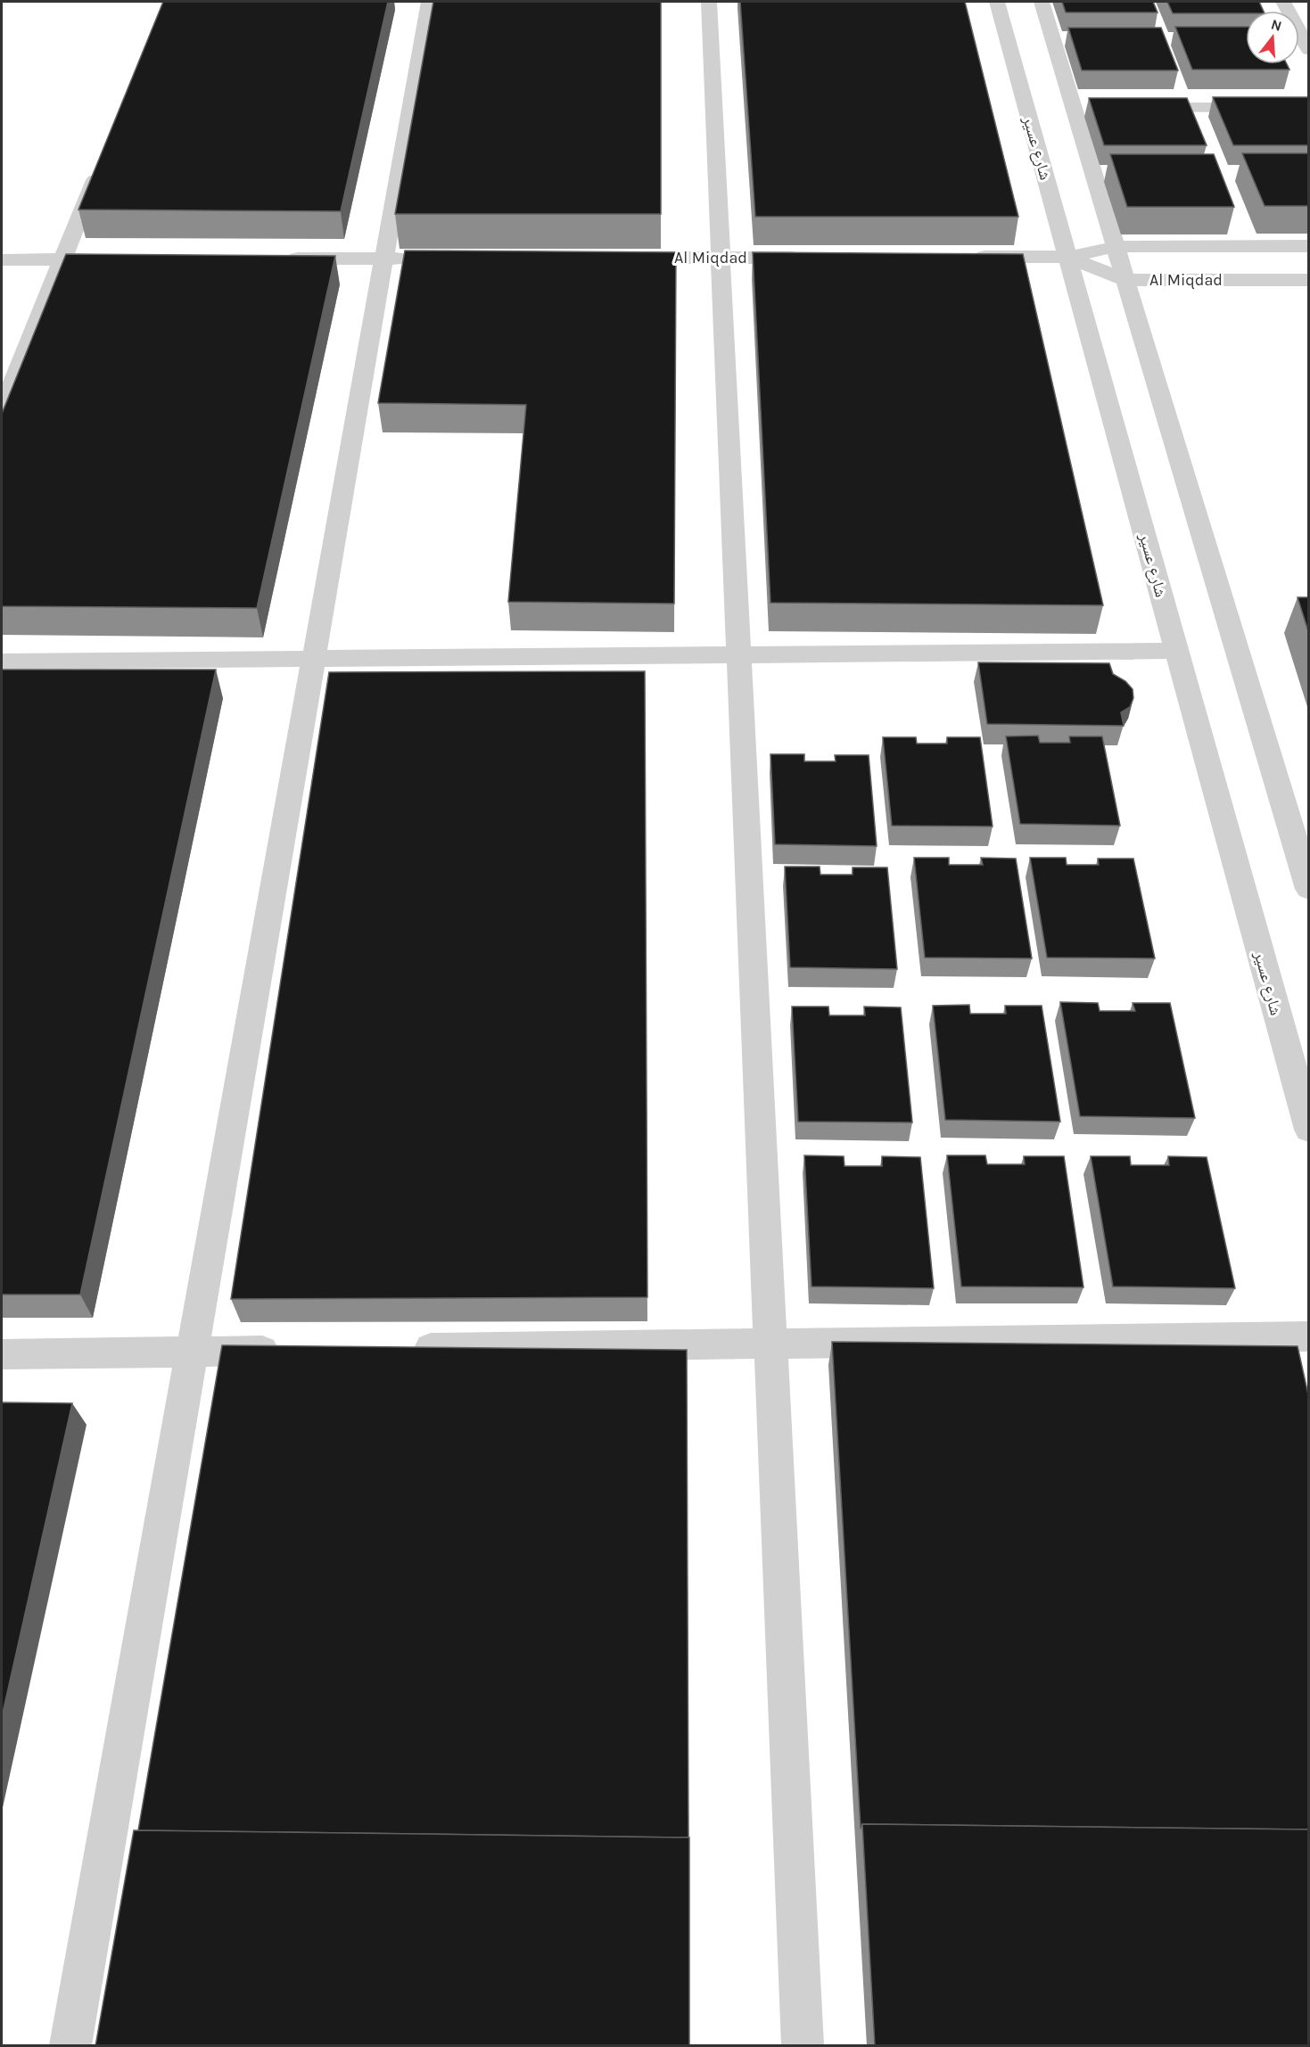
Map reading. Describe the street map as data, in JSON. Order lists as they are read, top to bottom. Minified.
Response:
{"streets":{"street":["شارع عسير","Al Miqdad"]},"crossings":[["شارع عسير","Al Miqdad"]],"north":"top"}
